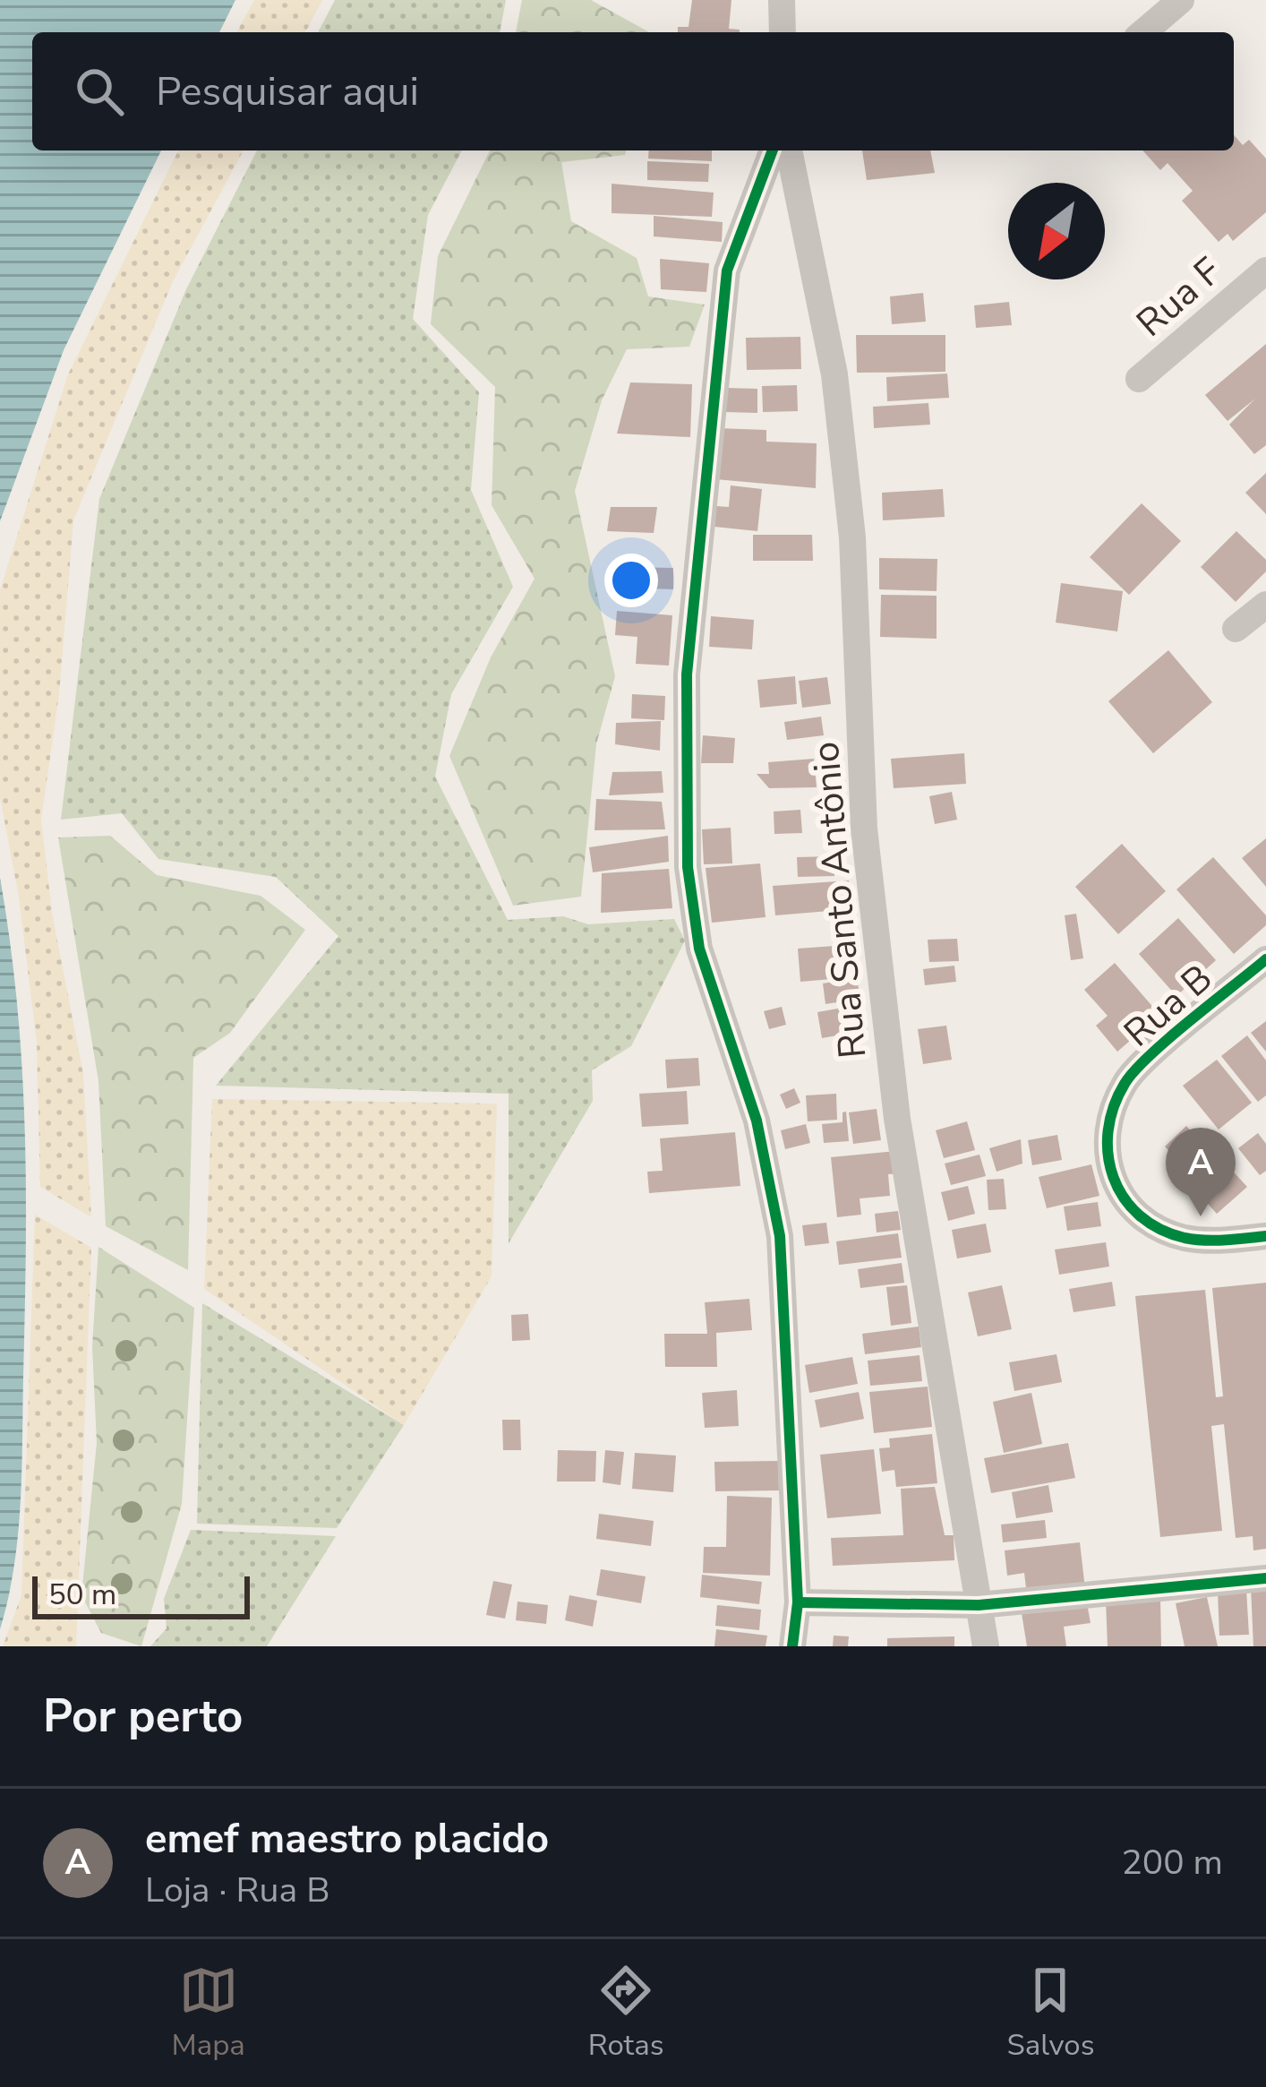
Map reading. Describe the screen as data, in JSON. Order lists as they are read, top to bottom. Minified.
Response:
{"streets":{"street":["Rua F","Rua Santo Antônio","Rua B"]},"scale_bar":"50 m","north":"bottom left","page":{"search":"Pesquisar aqui","pins":"A","scale":"50 m","heading":"Por perto","list":[{"mark":"A","name":"emef maestro placido","note":"Loja · Rua B","value":"200 m"}],"nav":["Mapa","Rotas","Salvos"]}}
